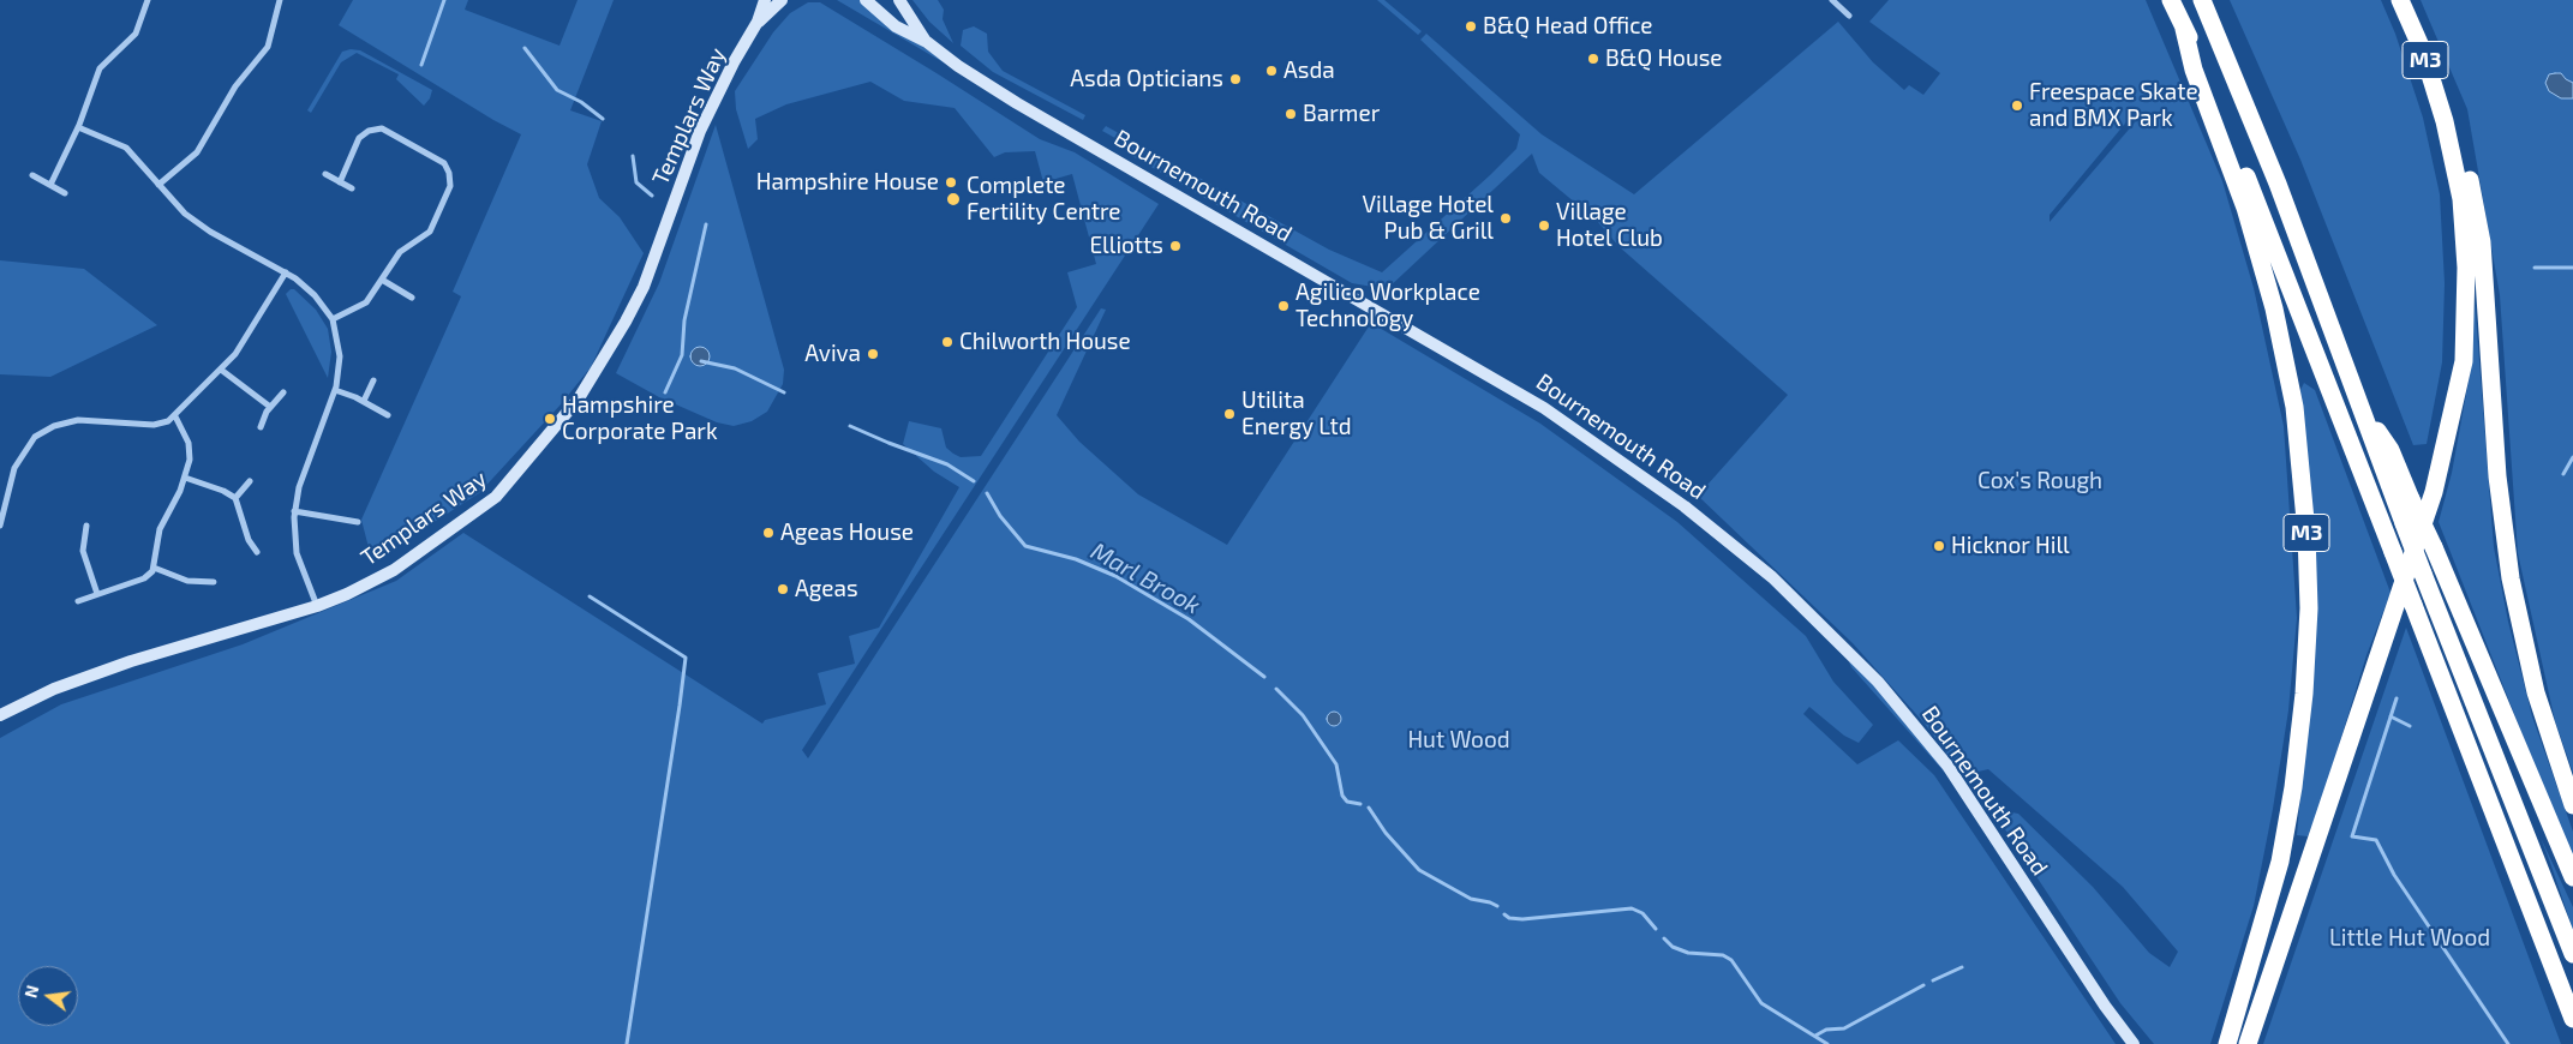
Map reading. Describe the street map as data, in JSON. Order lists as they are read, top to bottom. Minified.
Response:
{"streets":{"highway":["M3"],"street":["Templars Way","Bournemouth Road"]},"water":["Marl Brook"],"parks":["Cox's Rough","Hut Wood","Little Hut Wood"],"places":["B&Q Head Office","B&Q House","Asda","Asda Opticians","Freespace Skate and BMX Park","Barmer","Hampshire House","Complete Fertility Centre","Village Hotel Pub & Grill","Village Hotel Club","Elliotts","Agilico Workplace Technology","Chilworth House","Aviva","Utilita Energy Ltd","Hampshire Corporate Park","Ageas House","Hicknor Hill","Ageas"],"north":"left"}
